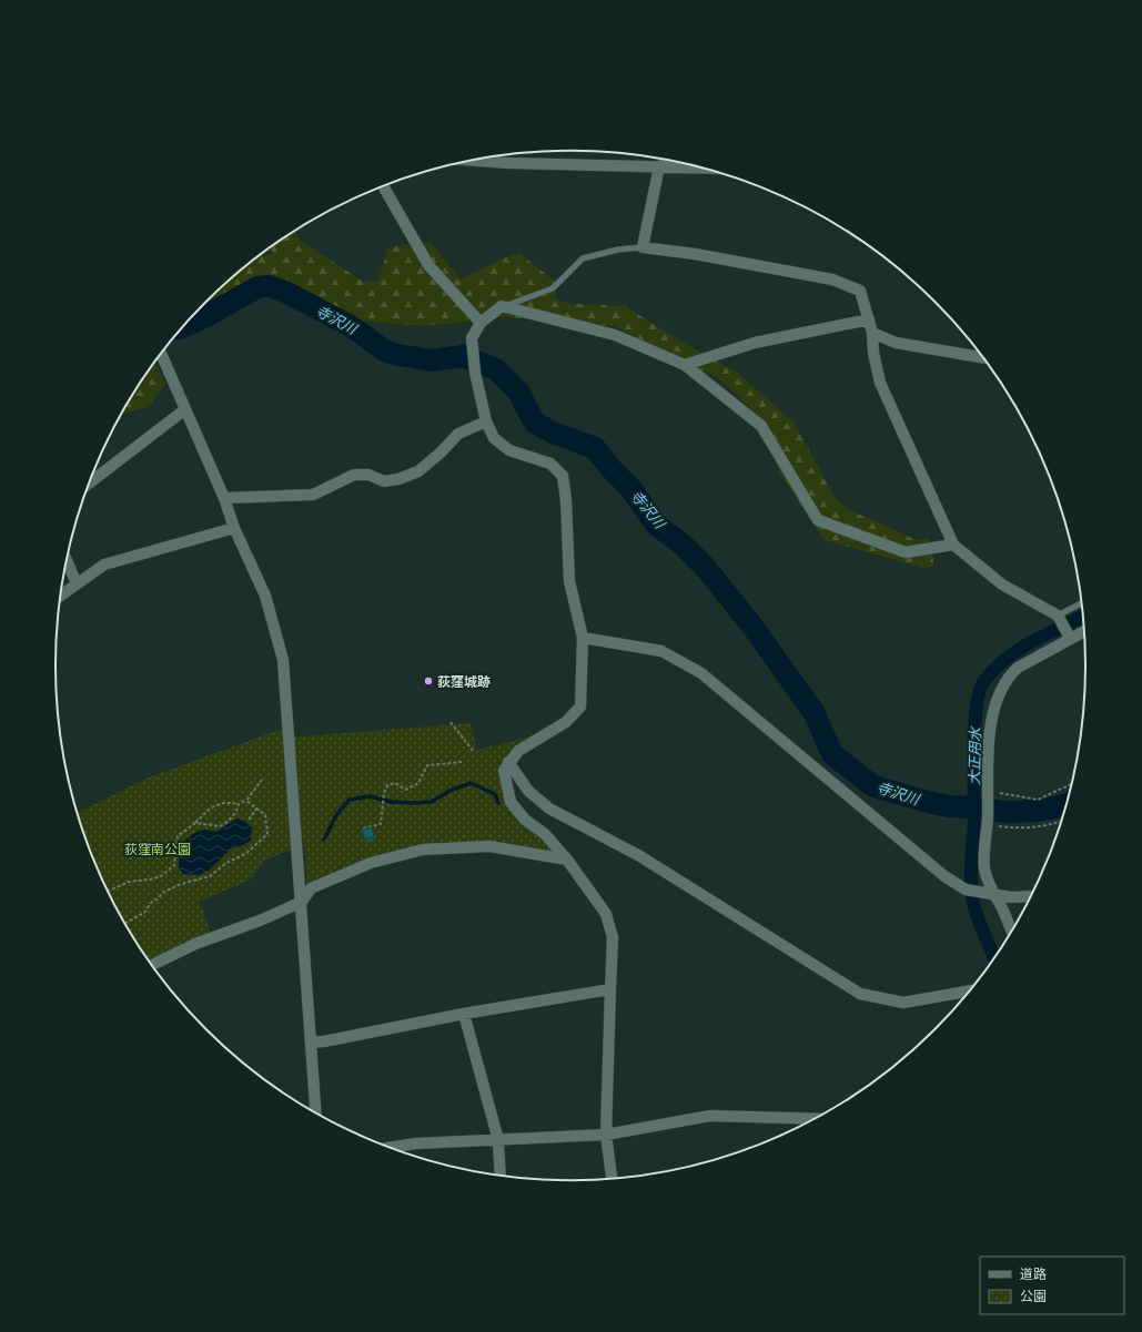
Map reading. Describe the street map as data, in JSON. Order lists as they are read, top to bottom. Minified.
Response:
{"water":["寺沢川","大正用水"],"parks":["荻窪南公園"],"places":["荻窪城跡"],"legend":["道路","公園"]}
